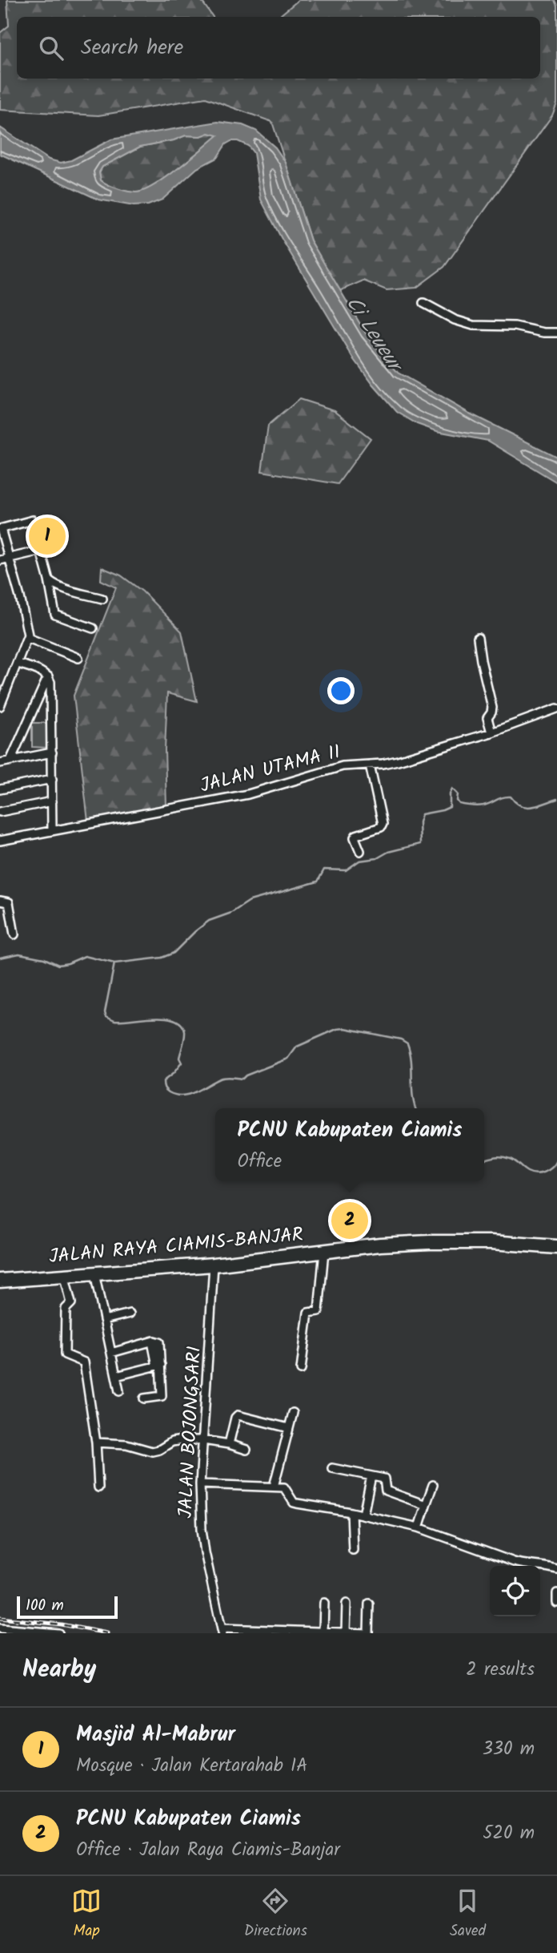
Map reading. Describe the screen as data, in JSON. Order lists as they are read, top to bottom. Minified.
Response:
{"streets":{"highway":["JALAN RAYA CIAMIS-BANJAR"],"street":["JALAN UTAMA II","JALAN BOJONGSARI"]},"crossings":[["JALAN RAYA CIAMIS-BANJAR","JALAN BOJONGSARI"]],"water":["Ci Leueur"],"scale_bar":"100 m","page":{"search":"Search here","pins":["1","2"],"popup":["PCNU Kabupaten Ciamis","Office"],"scale":"100 m","heading":["Nearby","2 results"],"list":[{"mark":"1","name":"Masjid Al-Mabrur","note":"Mosque · Jalan Kertarahab IA","value":"330 m"},{"mark":"2","name":"PCNU Kabupaten Ciamis","note":"Office · Jalan Raya Ciamis-Banjar","value":"520 m"}],"nav":["Map","Directions","Saved"]}}
